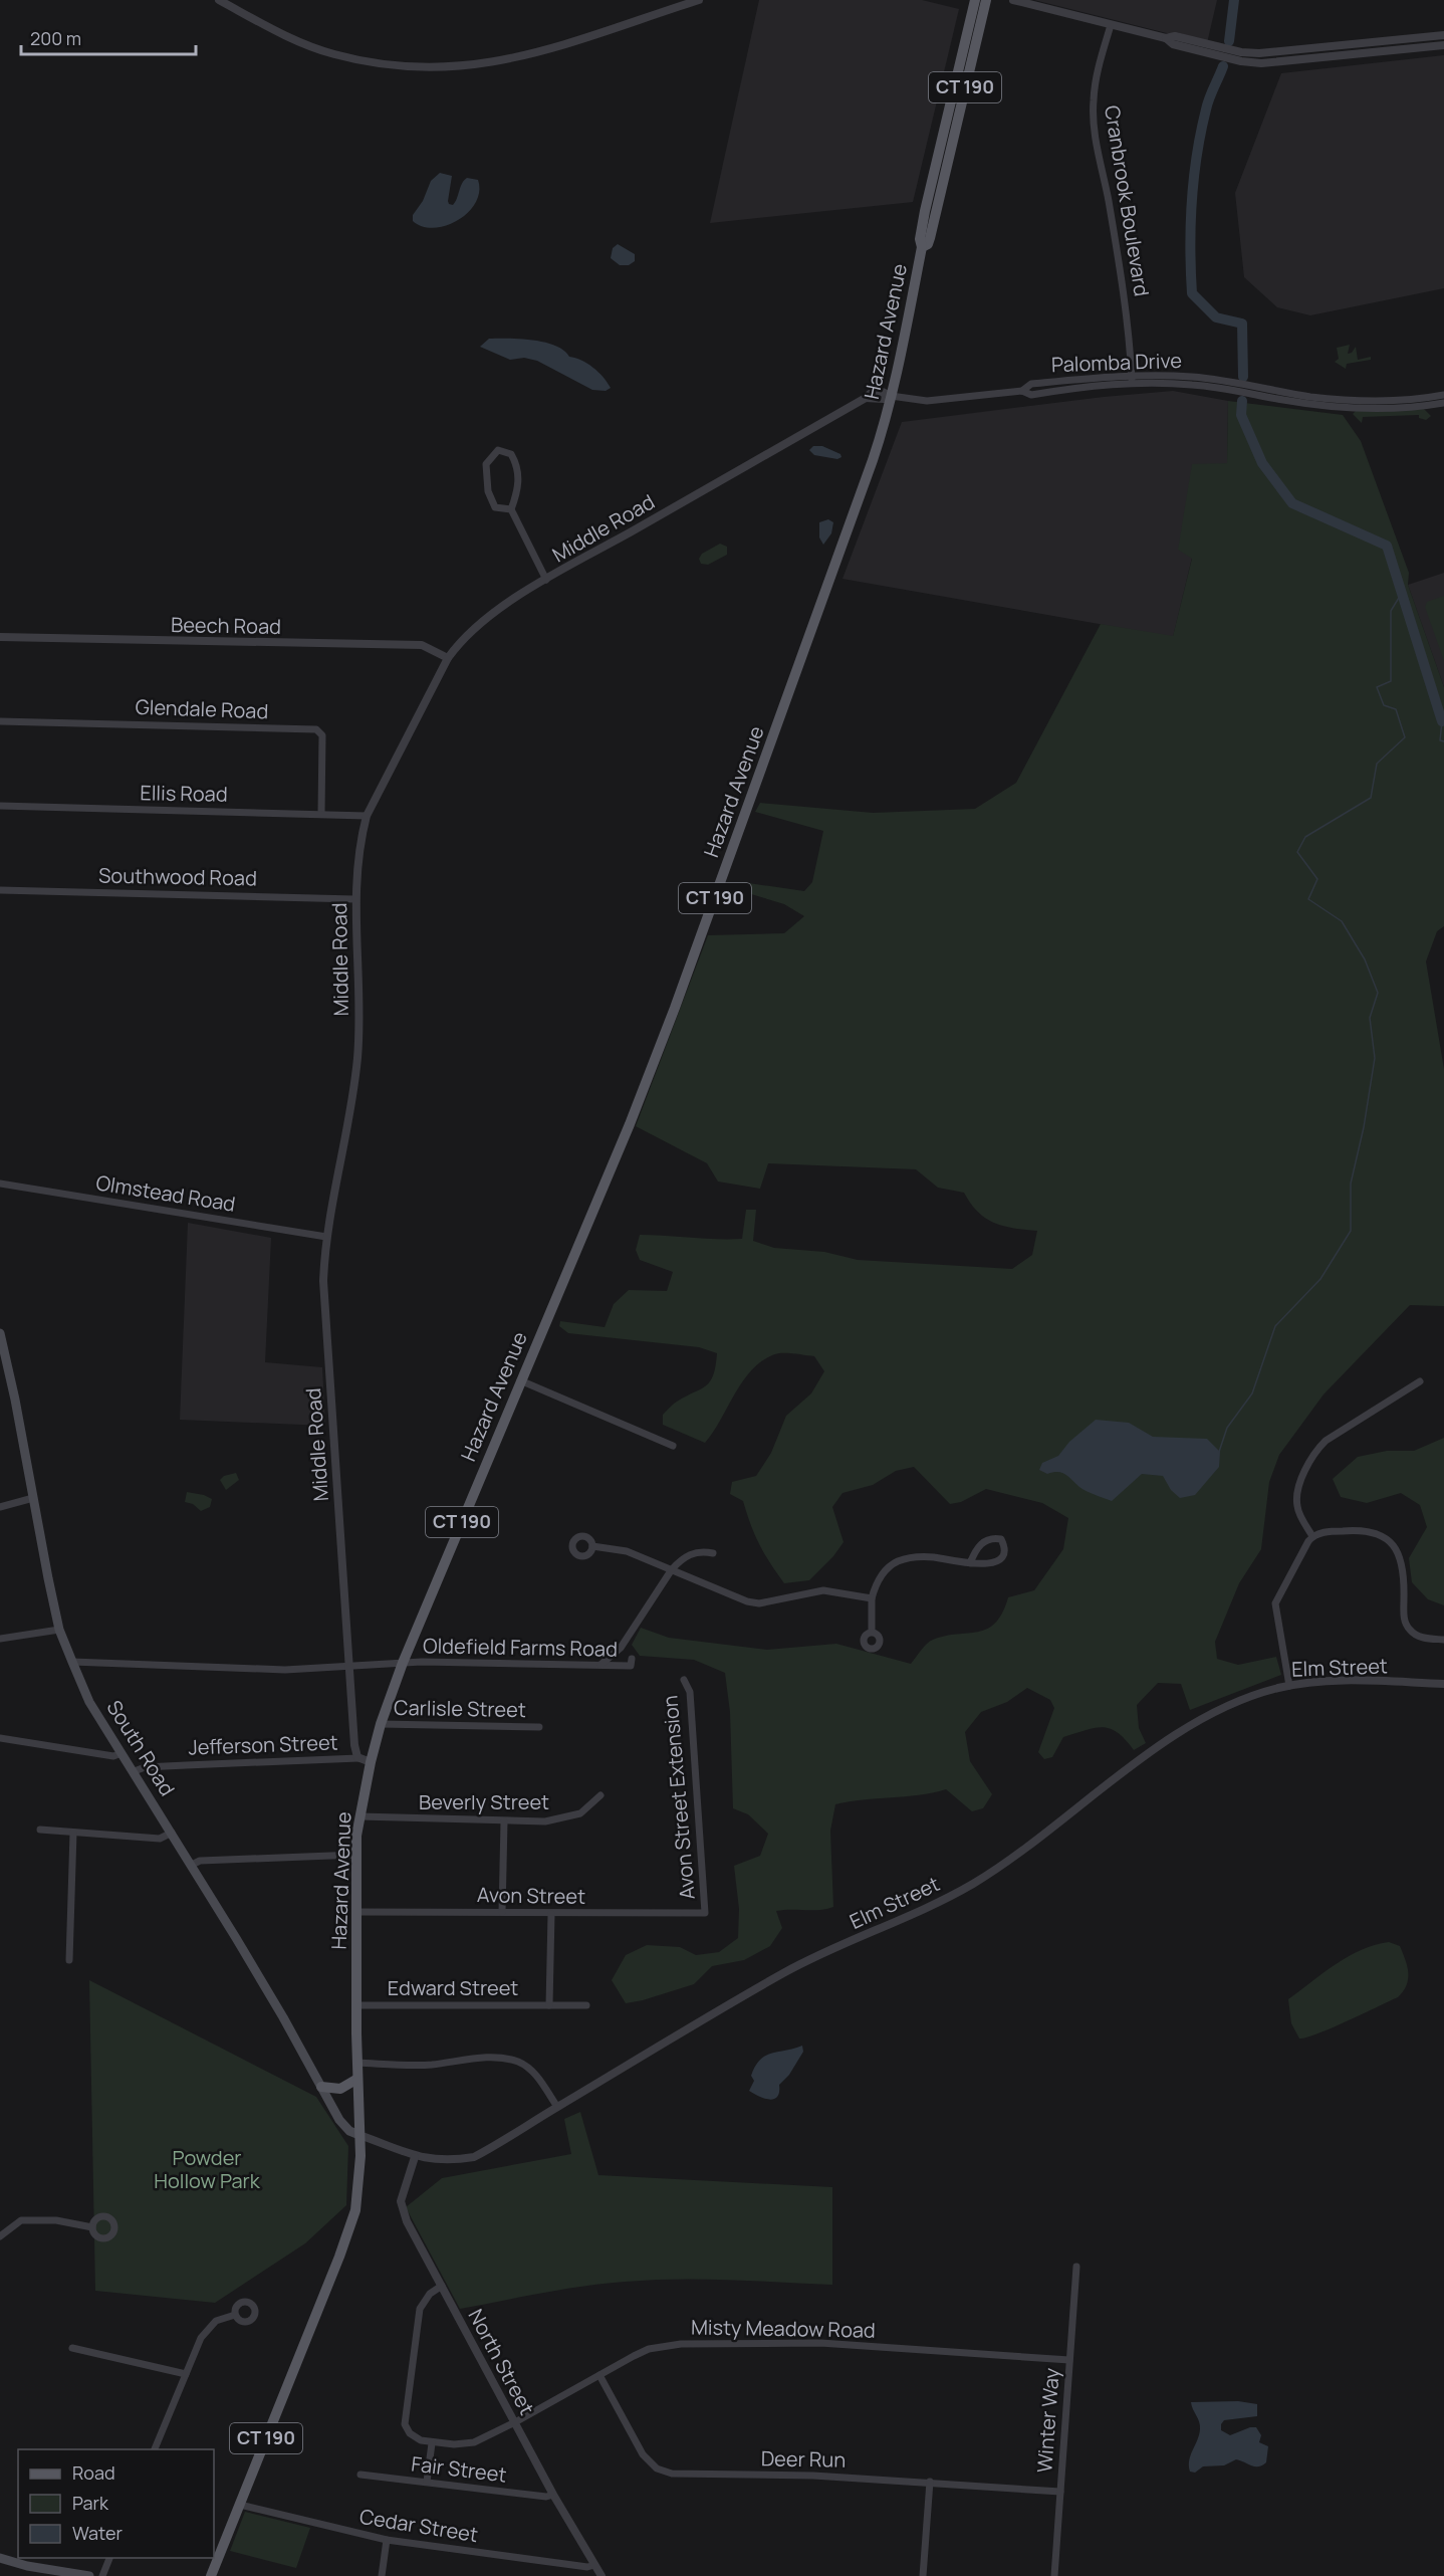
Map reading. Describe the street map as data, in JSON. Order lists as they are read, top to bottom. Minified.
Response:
{"streets":{"main road":["CT 190","Hazard Avenue","South Road"],"street":["Cranbrook Boulevard","Palomba Drive","Middle Road","Beech Road","Glendale Road","Ellis Road","Southwood Road","Olmstead Road","Oldefield Farms Road","Elm Street","Carlisle Street","Jefferson Street","Avon Street Extension","Beverly Street","Avon Street","Edward Street","Misty Meadow Road","North Street","Winter Way","Deer Run","Fair Street","Cedar Street"]},"crossings":[["Cranbrook Boulevard","Palomba Drive"],["Hazard Avenue","Palomba Drive"],["Hazard Avenue","Middle Road"],["Hazard Avenue","Oldefield Farms Road"],["Hazard Avenue","Elm Street"],["Hazard Avenue","Carlisle Street"],["Hazard Avenue","South Road"],["Hazard Avenue","Beverly Street"],["Hazard Avenue","Avon Street"],["Hazard Avenue","Edward Street"],["Hazard Avenue","Cedar Street"],["Palomba Drive","Middle Road"],["Middle Road","Beech Road"],["Middle Road","Ellis Road"],["Middle Road","Southwood Road"],["Middle Road","Olmstead Road"],["Middle Road","Oldefield Farms Road"],["Middle Road","Jefferson Street"],["Glendale Road","Ellis Road"],["Oldefield Farms Road","South Road"],["Elm Street","South Road"],["Elm Street","North Street"],["Jefferson Street","South Road"],["Avon Street Extension","Avon Street"],["Misty Meadow Road","North Street"],["Misty Meadow Road","Winter Way"],["Misty Meadow Road","Deer Run"],["North Street","Fair Street"],["North Street","Cedar Street"],["Winter Way","Deer Run"]],"parks":["Powder Hollow Park"],"legend":["Road","Park","Water"],"scale_bar":"200 m"}
